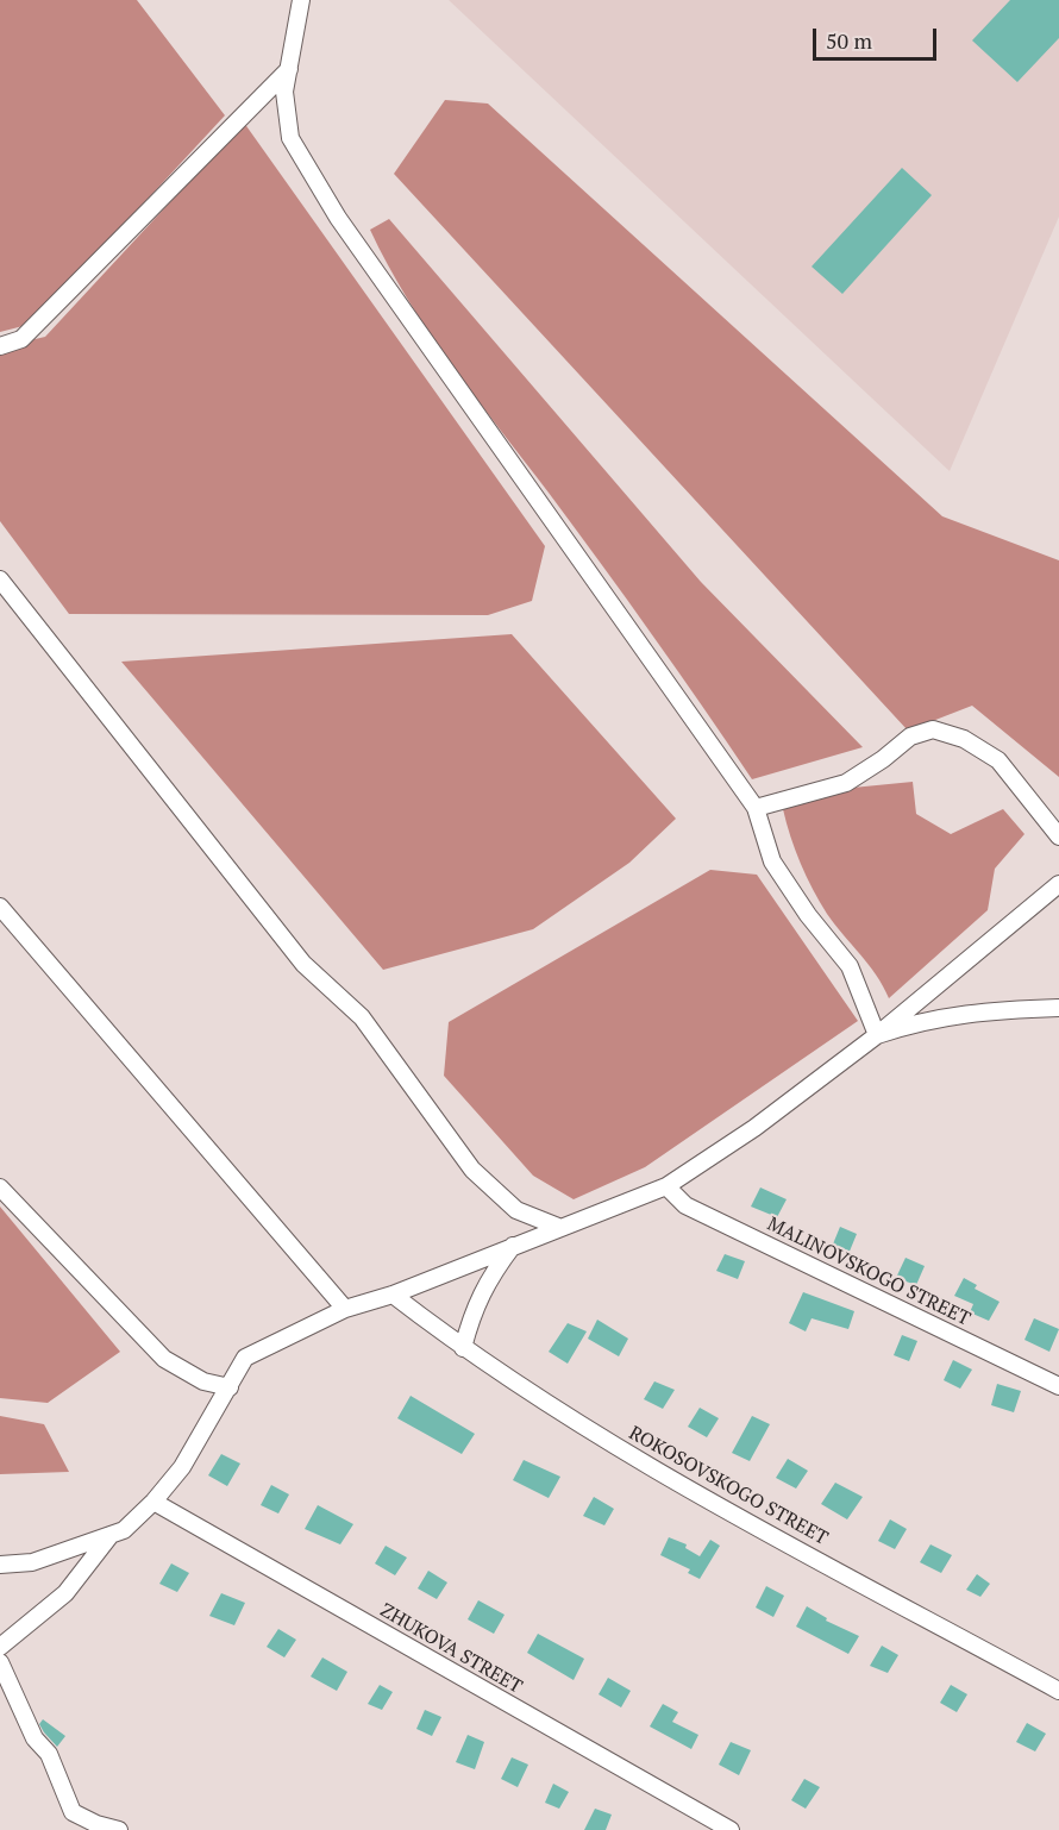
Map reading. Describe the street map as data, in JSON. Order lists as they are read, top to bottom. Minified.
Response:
{"streets":{"street":["MALINOVSKOGO STREET","ROKOSOVSKOGO STREET","ZHUKOVA STREET"]},"scale_bar":"50 m"}
